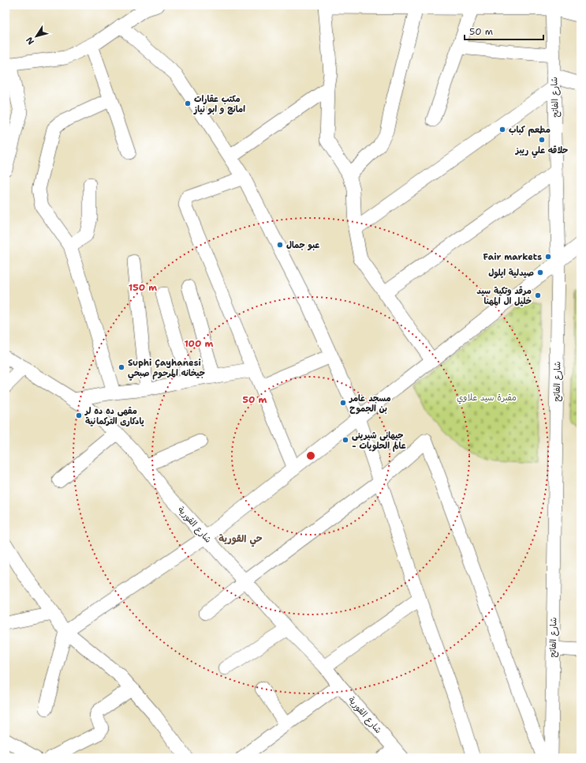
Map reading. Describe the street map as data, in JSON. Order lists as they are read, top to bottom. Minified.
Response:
{"streets":{"street":["شارع الفاتح","شارع القورية"]},"districts":["حي القورية"],"parks":["مقبرة سيد علاوي"],"places":["مكتب عقارات امانج و ابو نياز","مطعم كباب","حلاقه علي ريبز","عبو جمال","Fair markets","صيدلية ايلول","مرقد وتكية سيد خليل ال المهنا","Suphi Çayhanesi جيخانه المرحوم صبحي","مسجد عامر بن الجموح","مقهى ده ده لر يادكارى التركمانية","جیهانی شیرینی - عالم الحلويات"],"scale_bar":"50 m","north":"bottom left","rings":["150 m","100 m","50 m"]}
